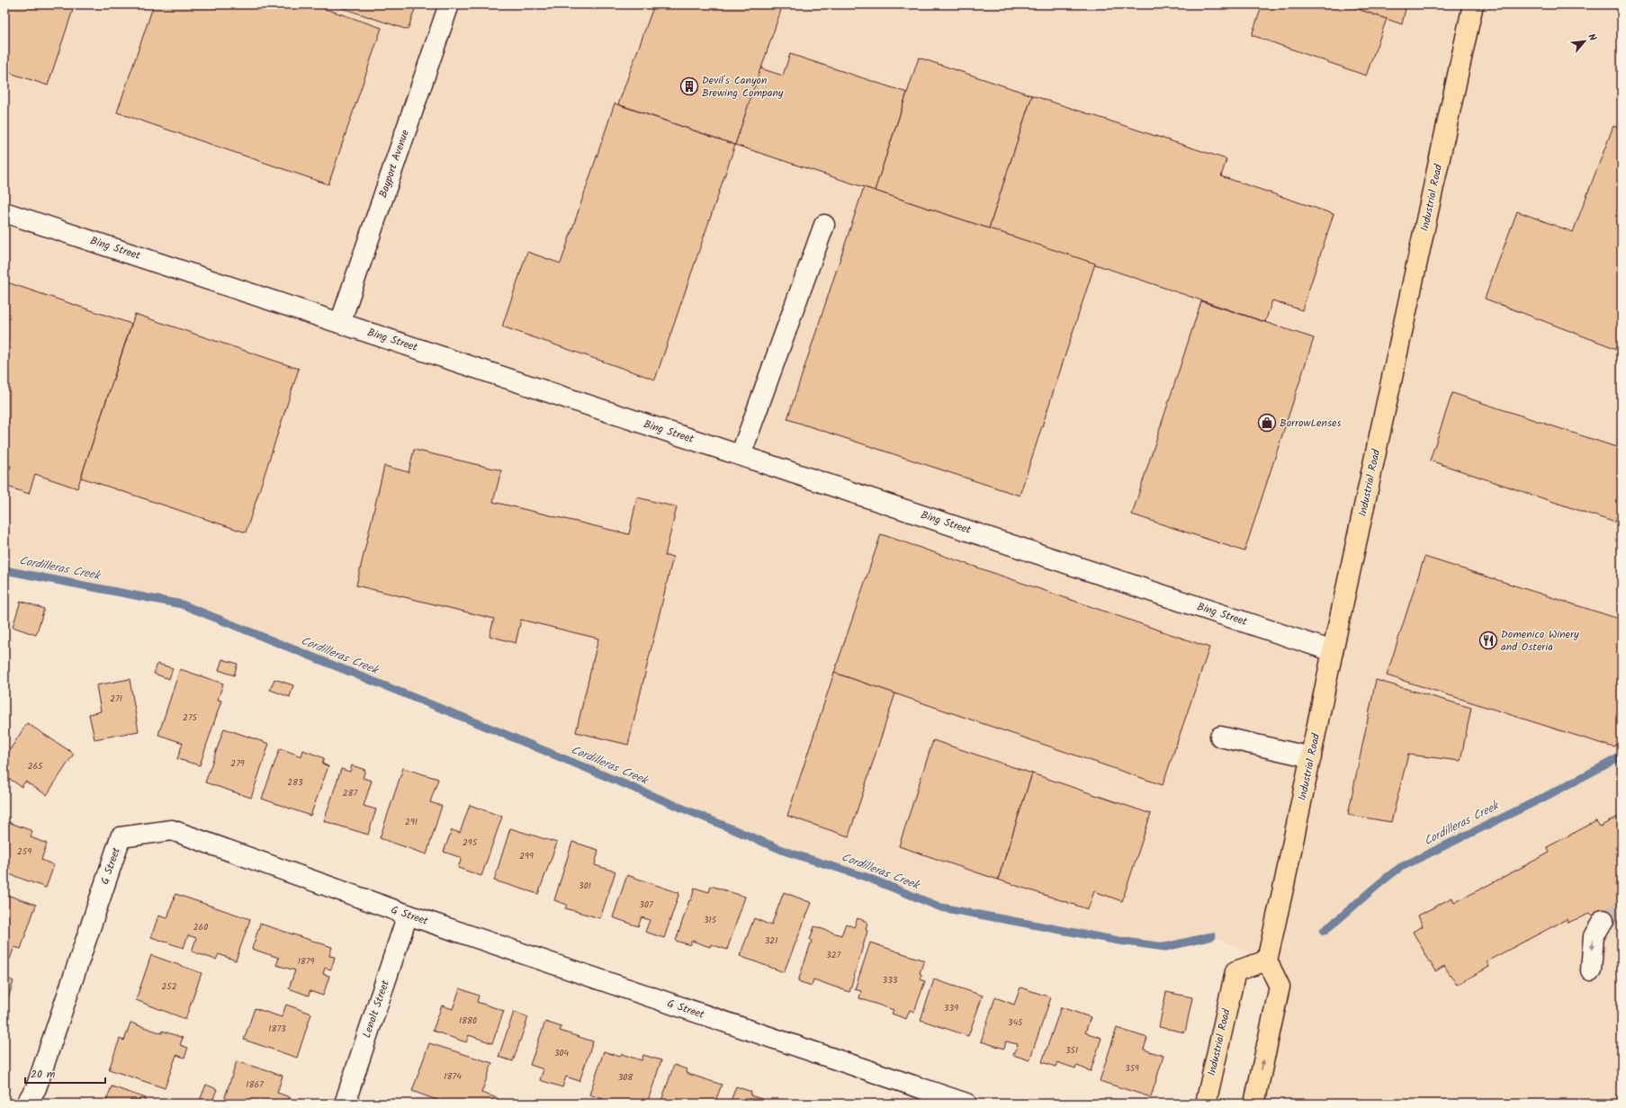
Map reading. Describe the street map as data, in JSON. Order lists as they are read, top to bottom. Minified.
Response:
{"streets":{"main road":["Industrial Road"],"street":["Bayport Avenue","Bing Street","G Street","Lenolt Street"]},"crossings":[["Bayport Avenue","Bing Street"],["Industrial Road","Bing Street"],["G Street","Lenolt Street"]],"water":["Cordilleras Creek"],"places":{"building":["Devil's Canyon Brewing Company"],"shop":["BorrowLenses"],"restaurant":["Domenico Winery and Osteria"]},"house_numbers":["271","275","279","265","283","287","291","295","259","299","301","307","315","260","321","327","1879","333","252","339","1880","345","1873","351","304","359","1874","308","1867"],"scale_bar":"20 m","north":"top right"}
